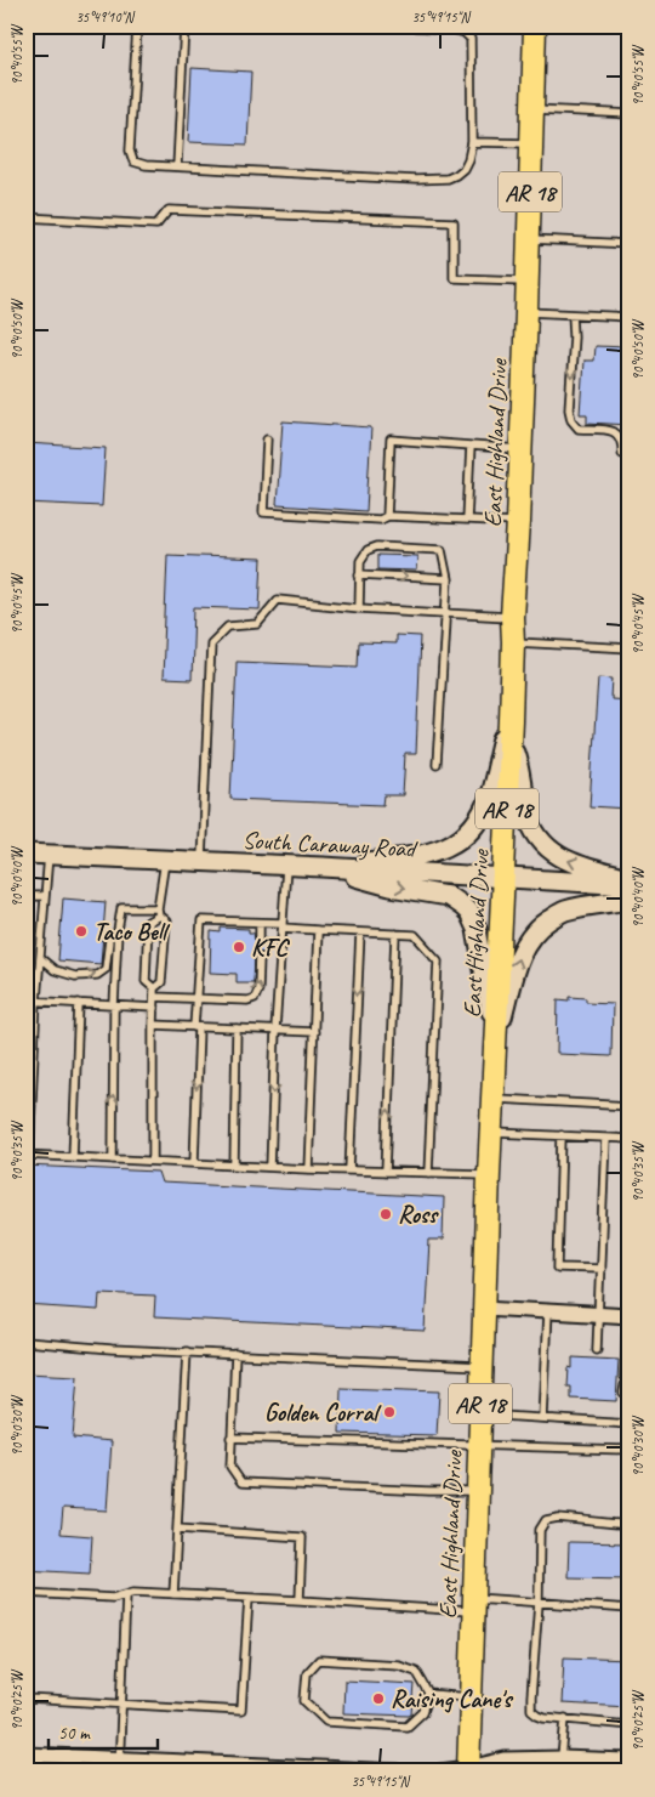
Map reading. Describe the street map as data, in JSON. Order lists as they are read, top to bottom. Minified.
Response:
{"streets":{"main road":["AR 18","East Highland Drive","South Caraway Road"]},"crossings":[["East Highland Drive","South Caraway Road"]],"places":["Taco Bell","KFC","Ross","Golden Corral","Raising Cane's"],"scale_bar":"50 m","coordinates":["35°49'10\"N","35°49'15\"N","90°40'55\"W","90°40'50\"W","90°40'45\"W","90°40'40\"W","90°40'35\"W","90°40'30\"W","90°40'25\"W"]}
